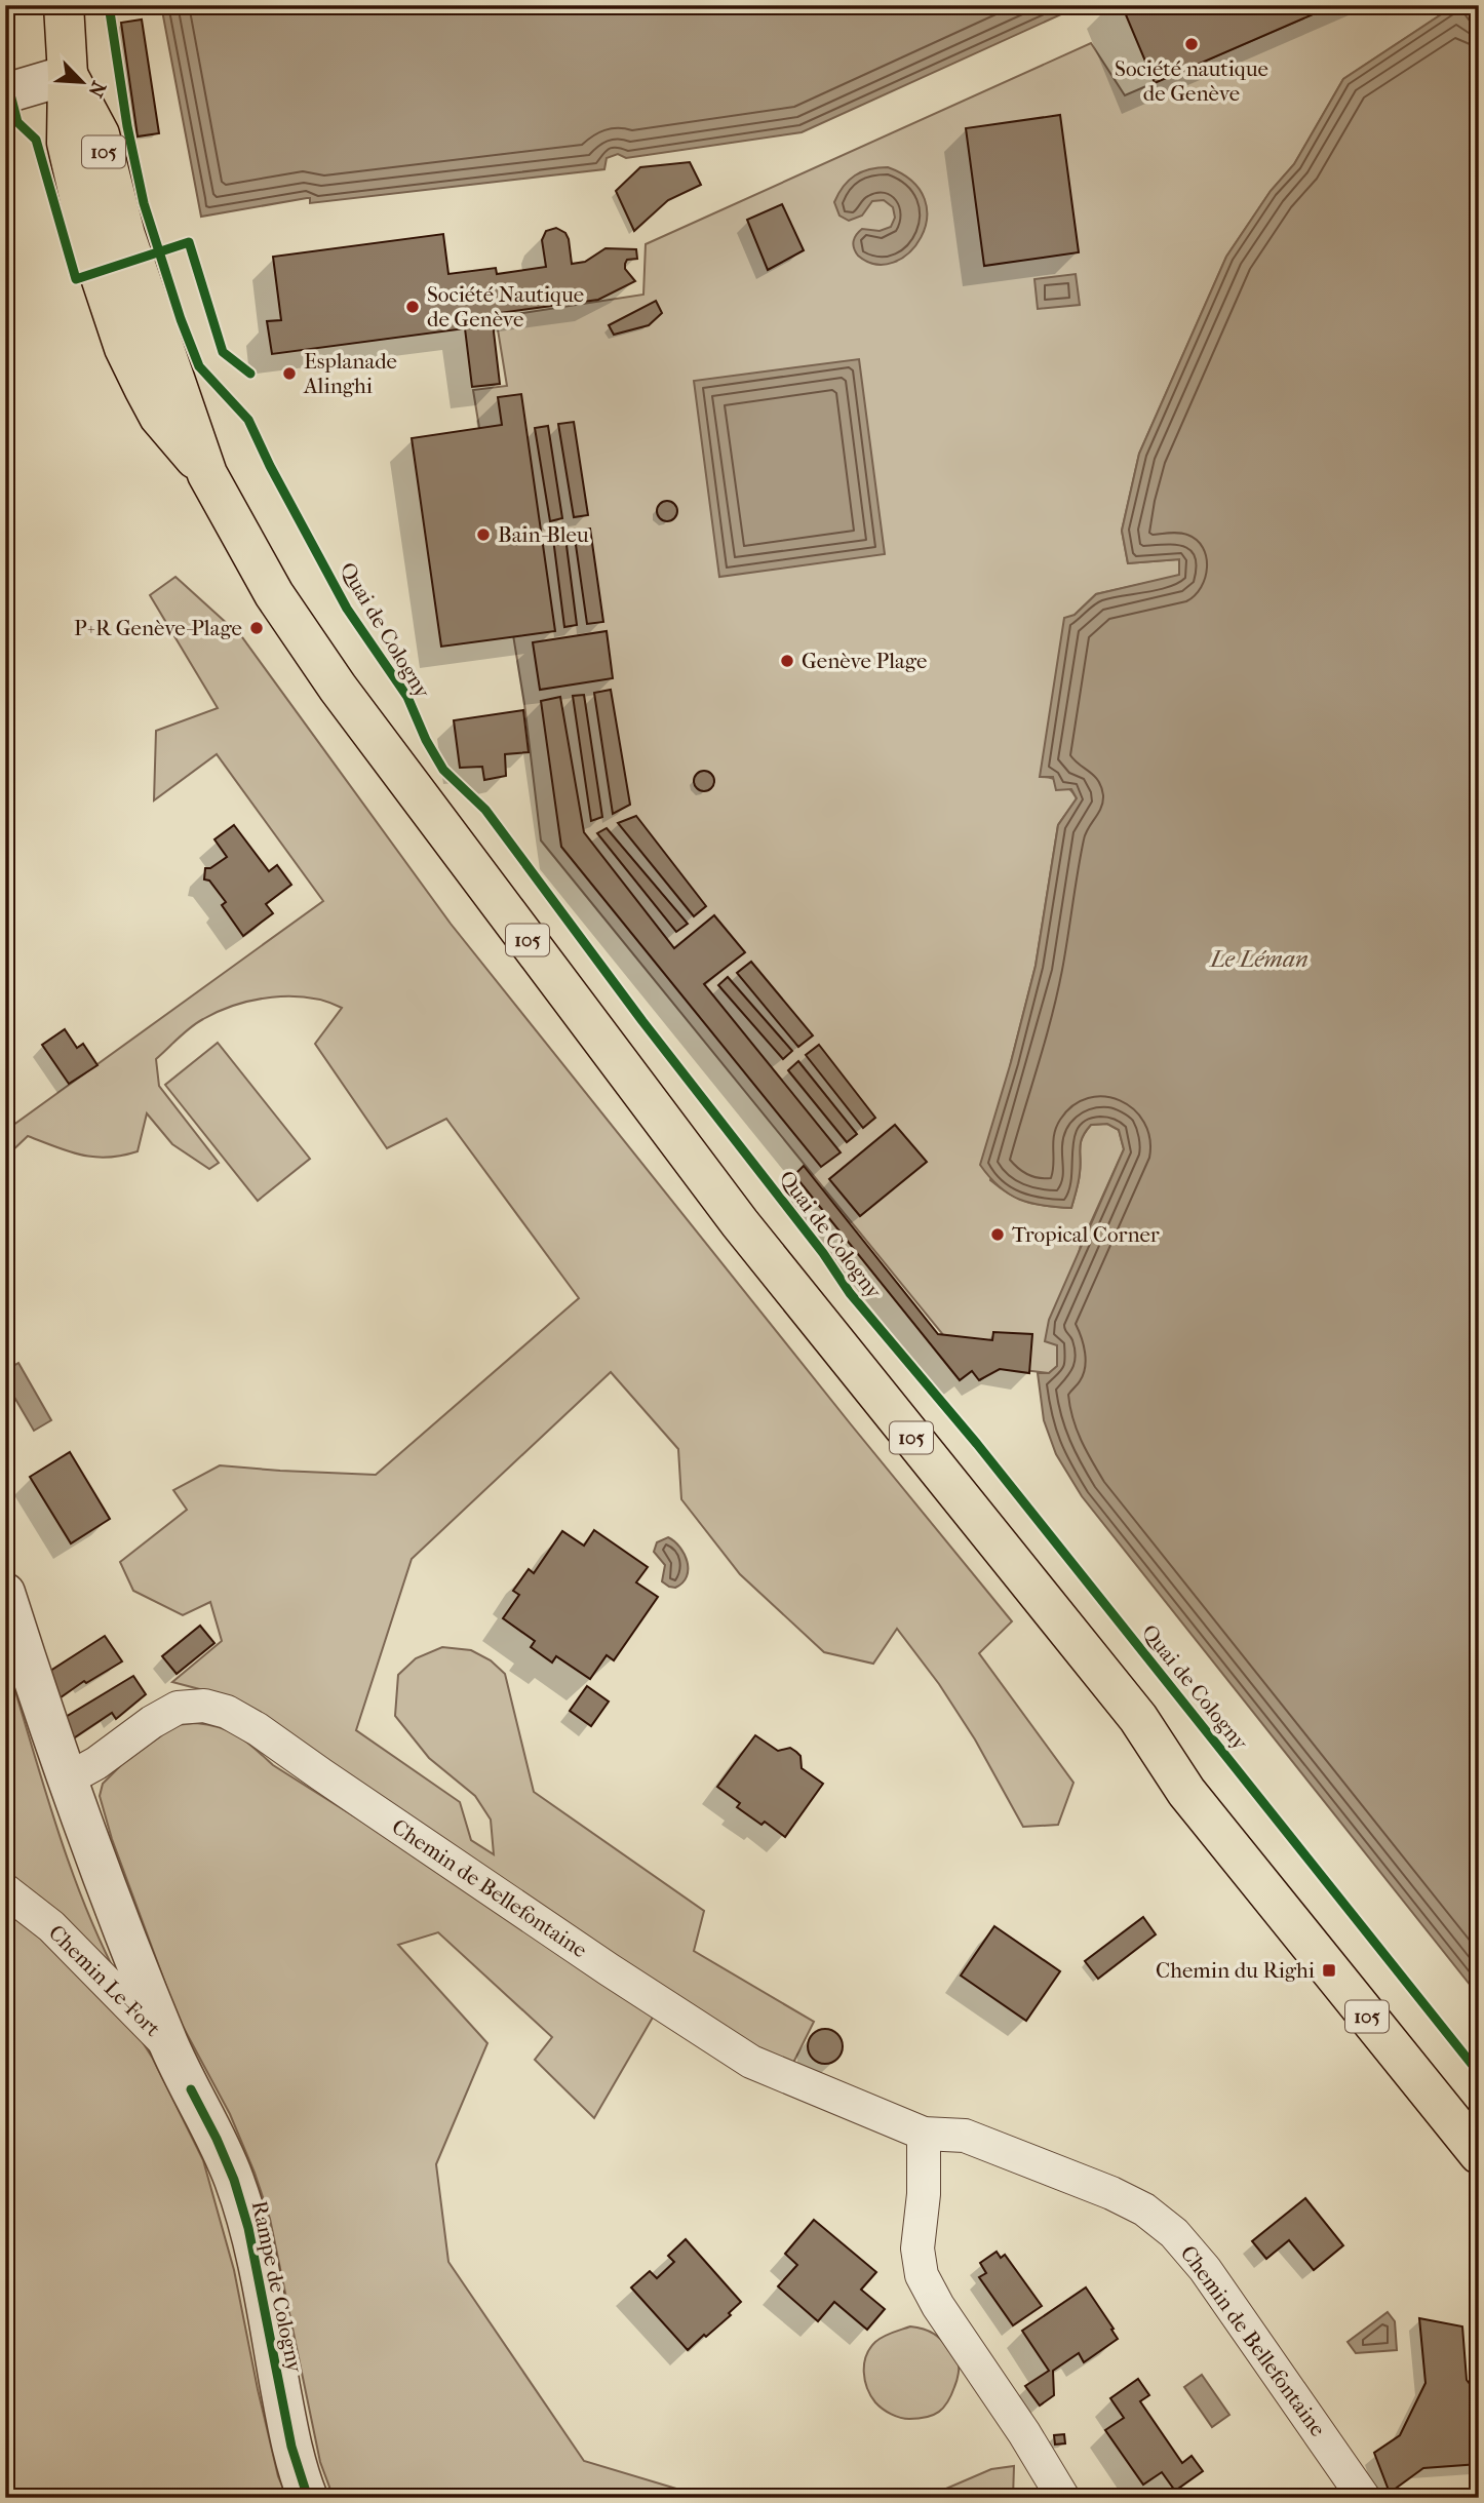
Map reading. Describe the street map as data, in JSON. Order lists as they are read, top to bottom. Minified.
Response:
{"streets":{"main road":["105"],"street":["Chemin de Bellefontaine","Chemin Le-Fort","Rampe de Cologny"],"cycle path":["Quai de Cologny"]},"crossings":[["Chemin de Bellefontaine","Rampe de Cologny"],["Chemin Le-Fort","Rampe de Cologny"]],"water":["Le Léman"],"places":{"other":["Société nautique de Genève","Société Nautique de Genève","Esplanade Alinghi","Bain-Bleu","P+R Genève-Plage","Genève Plage","Tropical Corner"],"transit":["Chemin du Righi"]},"north":"bottom right"}
